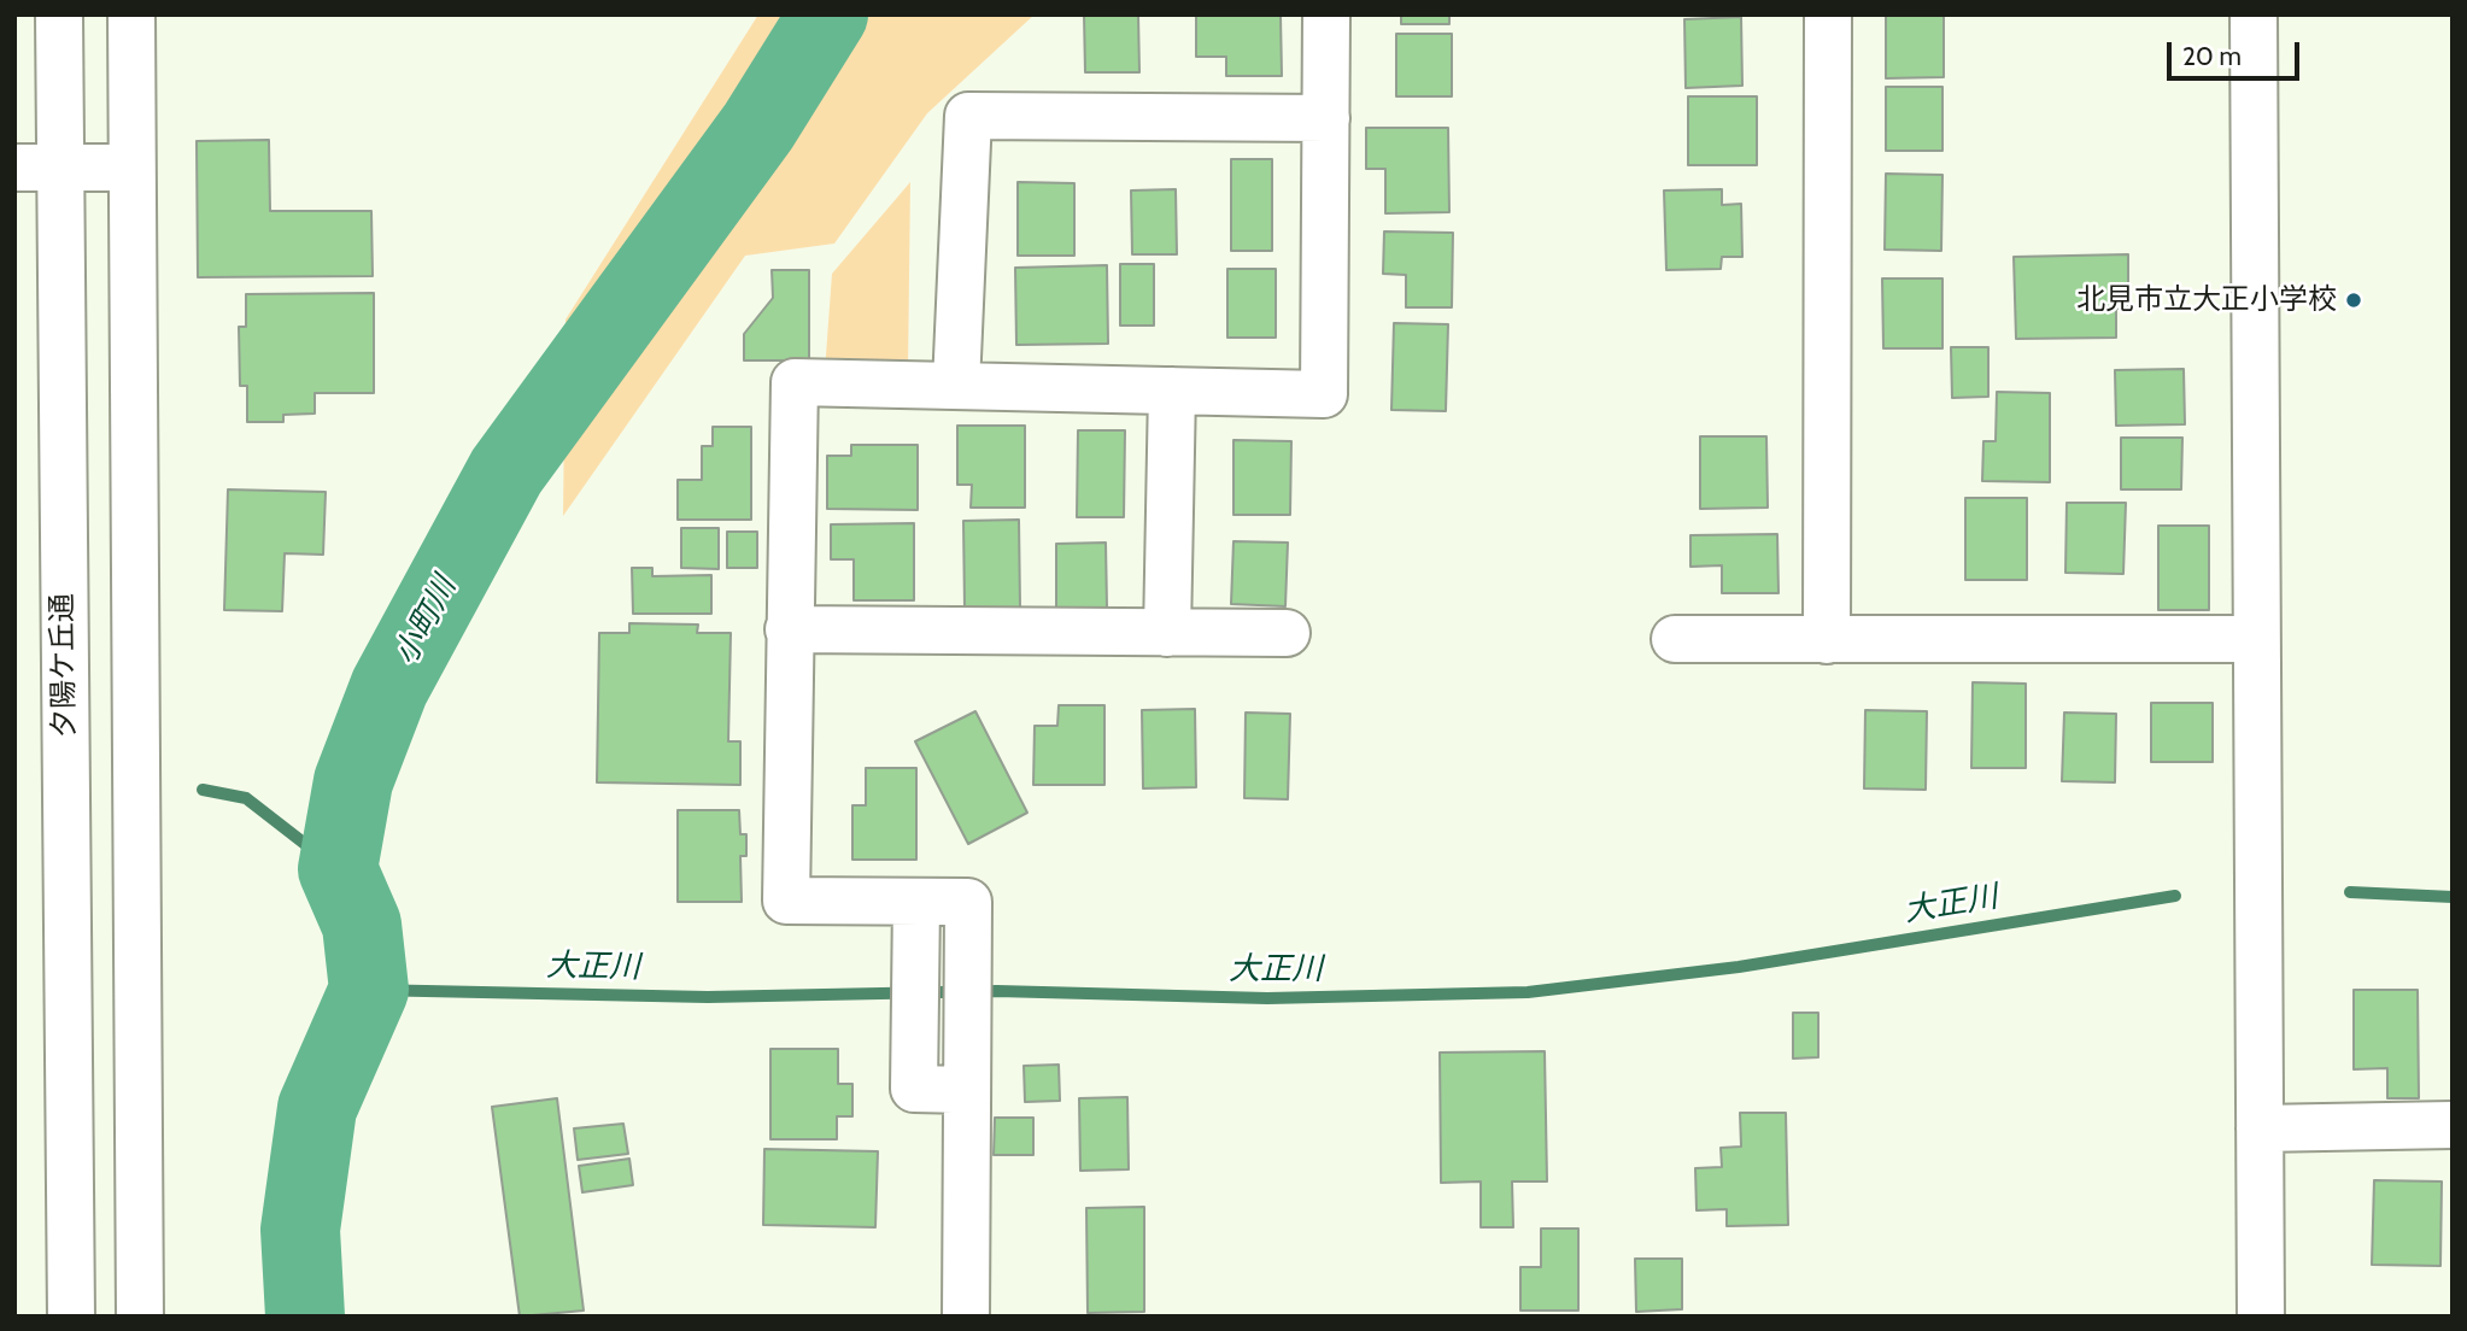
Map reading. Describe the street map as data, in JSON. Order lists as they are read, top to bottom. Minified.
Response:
{"streets":{"street":["夕陽ケ丘通"]},"water":["小町川","大正川"],"places":["北見市立大正小学校"],"scale_bar":"20 m"}
